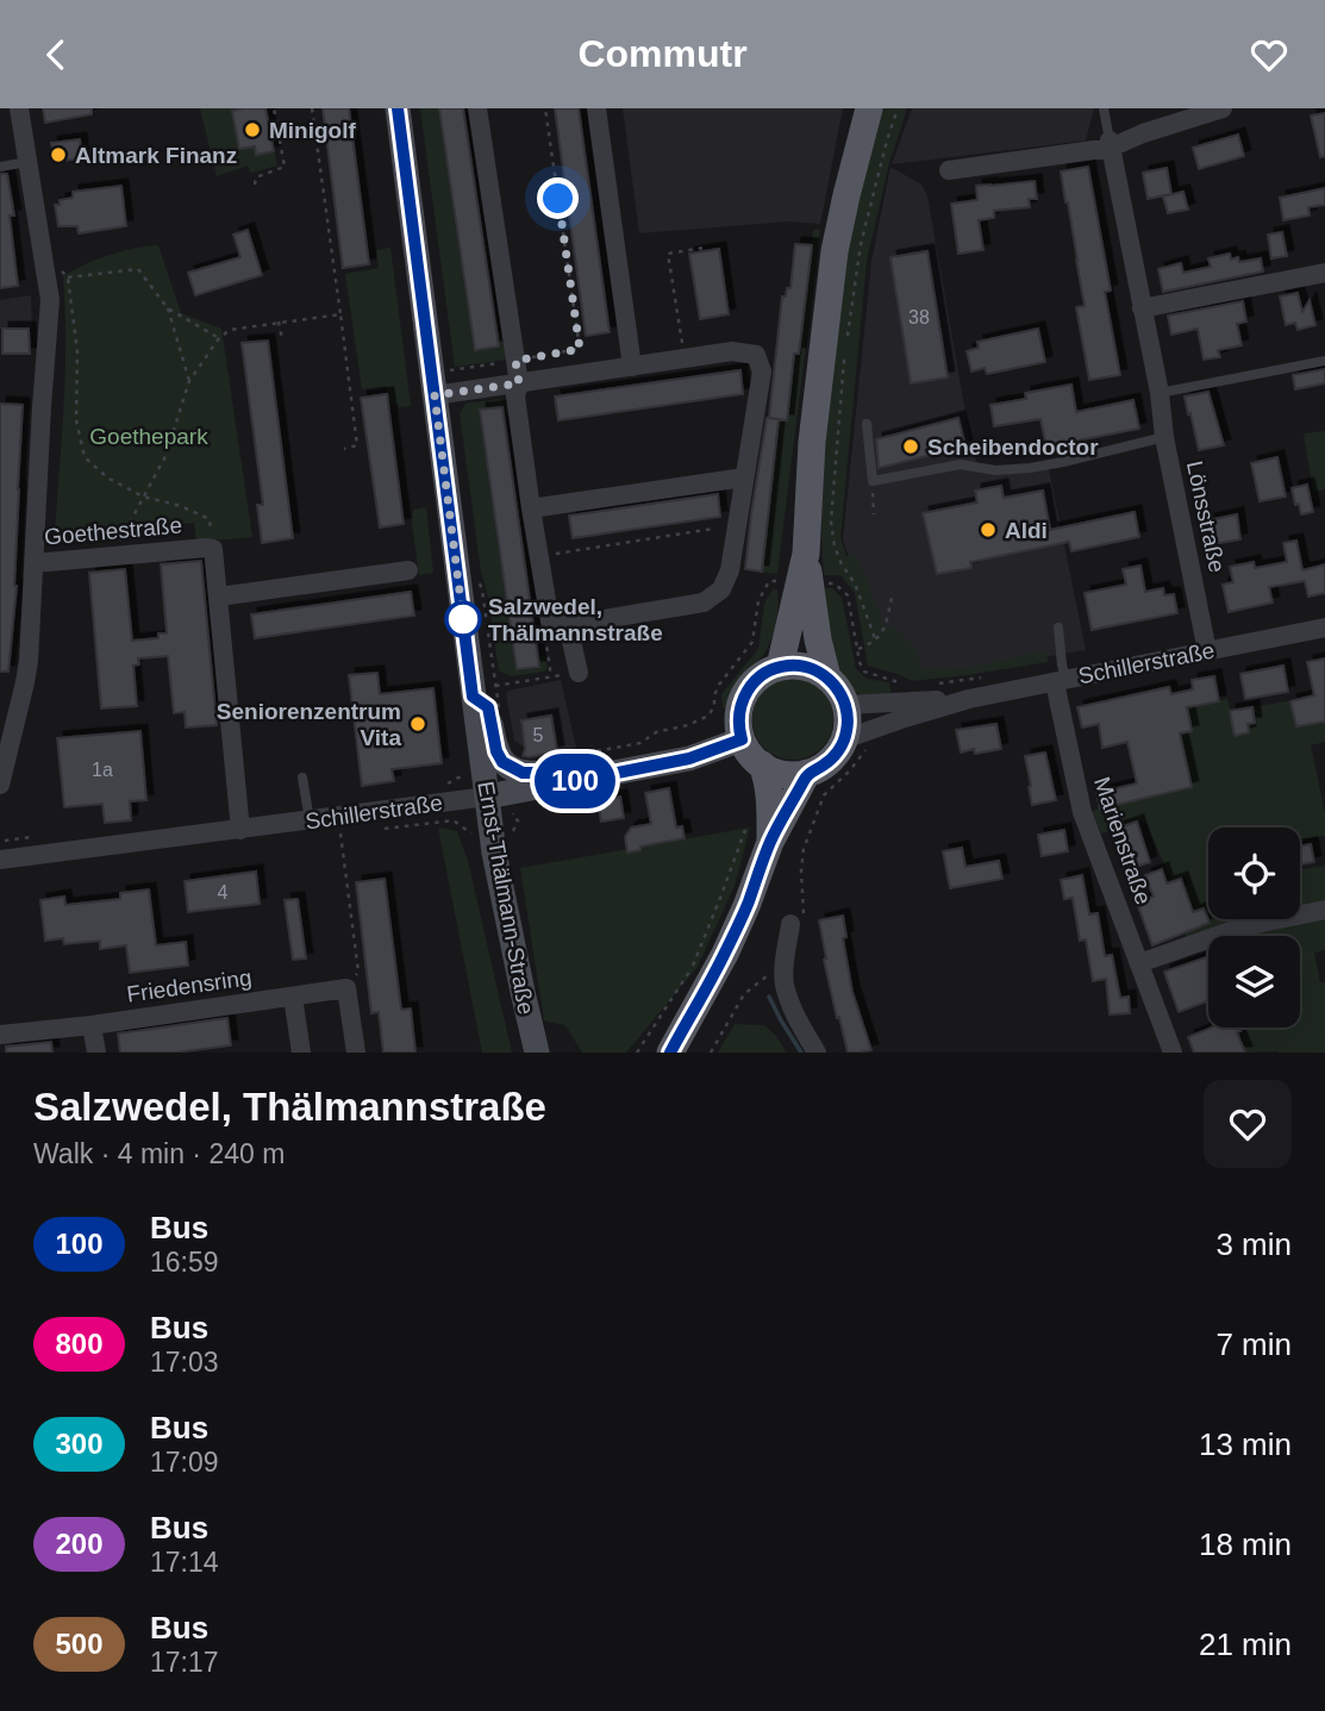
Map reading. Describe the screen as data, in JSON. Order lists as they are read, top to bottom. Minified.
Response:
{"streets":{"main road":["Schillerstraße","Ernst-Thälmann-Straße"],"street":["Lönsstraße","Goethestraße","Marienstraße","Friedensring"]},"crossings":[["Lönsstraße","Schillerstraße"],["Goethestraße","Schillerstraße"],["Schillerstraße","Marienstraße"],["Schillerstraße","Ernst-Thälmann-Straße"]],"parks":["Goethepark"],"places":["Minigolf","Altmark Finanz","Scheibendoctor","Aldi","Salzwedel, Thälmannstraße","Seniorenzentrum Vita"],"lines":["bus line 100"],"house_numbers":["38","5","1a","4"],"page":{"header":"Commutr","on_map":"100","heading":["Salzwedel, Thälmannstraße","Walk · 4 min · 240 m"],"list":[{"mark":"100","name":"Bus","note":"16:59","value":"3 min"},{"mark":"800","name":"Bus","note":"17:03","value":"7 min"},{"mark":"300","name":"Bus","note":"17:09","value":"13 min"},{"mark":"200","name":"Bus","note":"17:14","value":"18 min"},{"mark":"500","name":"Bus","note":"17:17","value":"21 min"}]}}
